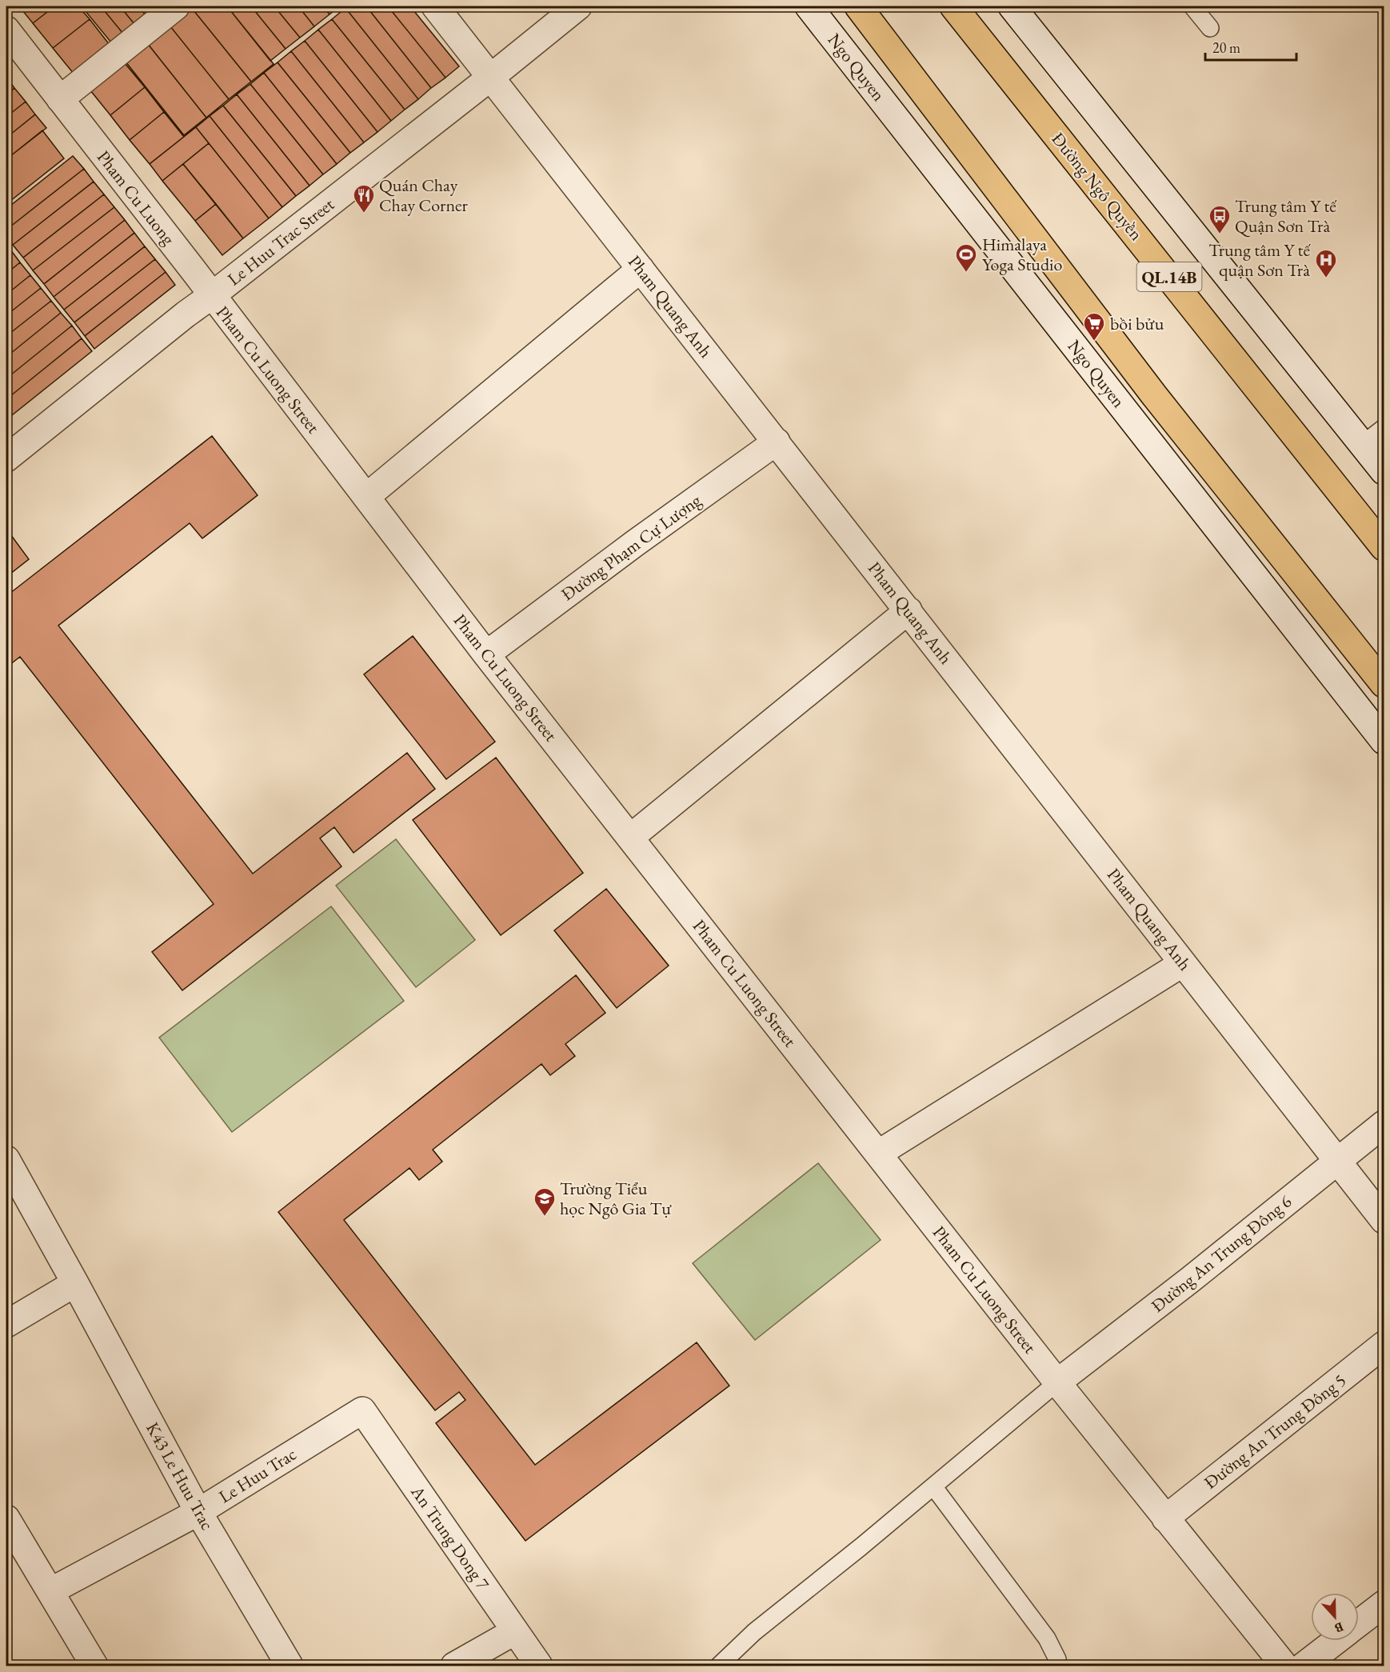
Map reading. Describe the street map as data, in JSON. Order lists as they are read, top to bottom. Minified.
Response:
{"streets":{"highway":["Ngo Quyen","Đường Ngô Quyền","QL.14B"],"street":["Pham Cu Luong","Le Huu Trac Street","Pham Quang Anh","Pham Cu Luong Street","Đường Phạm Cự Lượng","Đường An Trung Đông 6","Đường An Trung Đông 5","Le Huu Trac","K43 Le Huu Trac","An Trung Dong 7"]},"crossings":[["Pham Cu Luong","Le Huu Trac Street"],["Pham Cu Luong","Pham Cu Luong Street"],["Le Huu Trac Street","Pham Quang Anh"],["Le Huu Trac Street","Pham Cu Luong Street"],["Pham Quang Anh","Đường Phạm Cự Lượng"],["Pham Quang Anh","Đường An Trung Đông 6"],["Pham Cu Luong Street","Đường Phạm Cự Lượng"],["Pham Cu Luong Street","Đường An Trung Đông 6"],["Pham Cu Luong Street","Đường An Trung Đông 5"],["Le Huu Trac","K43 Le Huu Trac"],["Le Huu Trac","An Trung Dong 7"]],"places":{"restaurant":["Quán Chay Chay Corner"],"bus stop":["Trung tâm Y tế Quận Sơn Trà"],"sports":["Himalaya Yoga Studio"],"hospital":["Trung tâm Y tế quận Sơn Trà"],"supermarket":["bồi bửu"],"school or university":["Trường Tiểu học Ngô Gia Tự"]},"scale_bar":"20 m","north":"bottom"}
